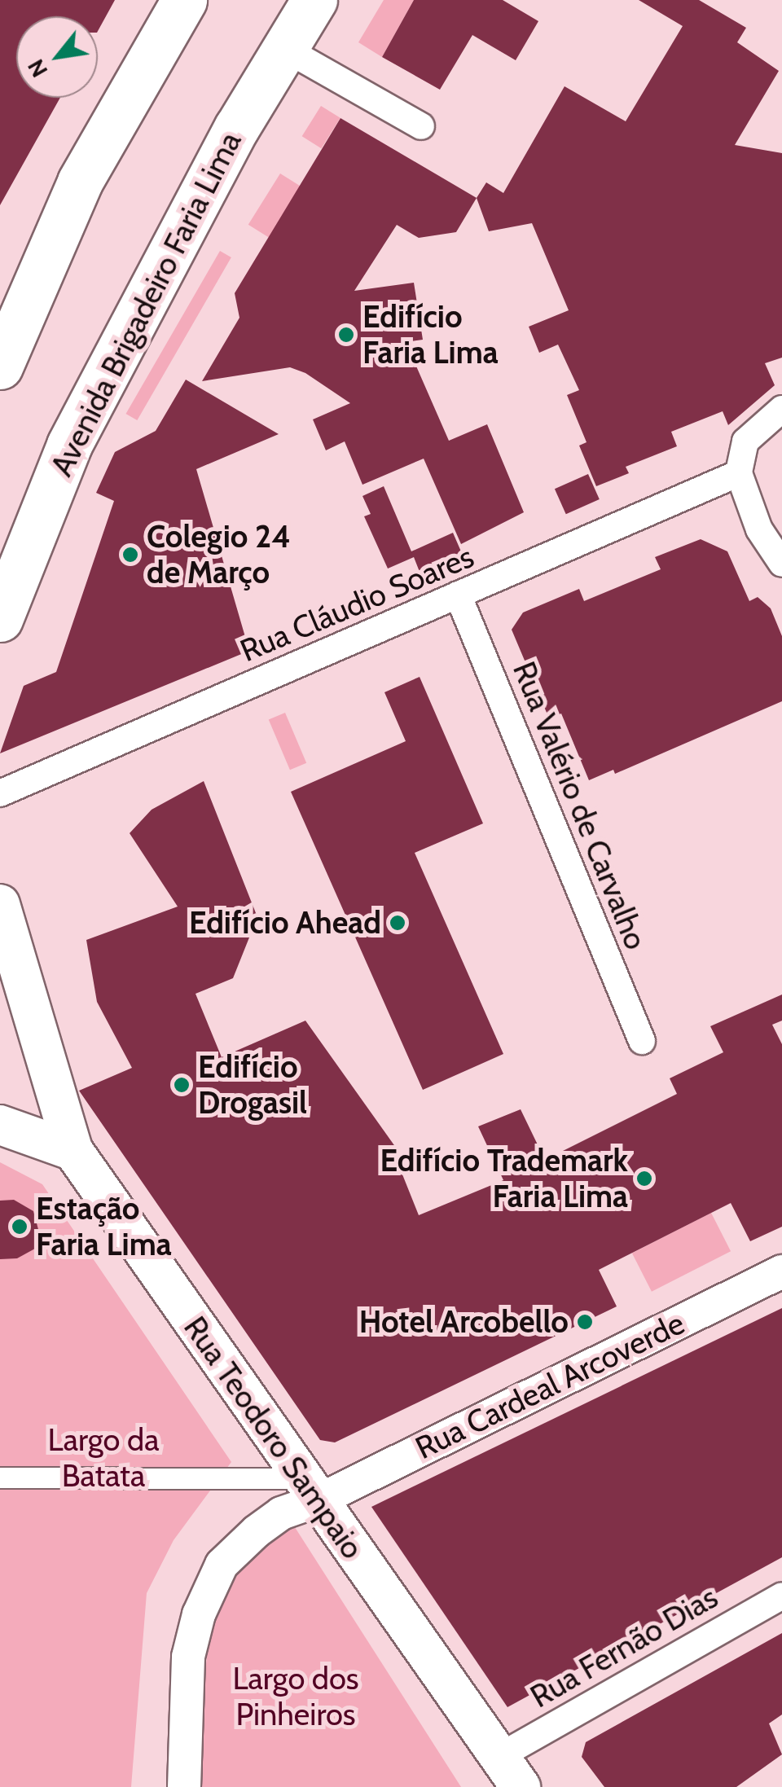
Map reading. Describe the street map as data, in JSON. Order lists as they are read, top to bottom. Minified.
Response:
{"streets":{"highway":["Avenida Brigadeiro Faria Lima"],"main road":["Rua Teodoro Sampaio"],"street":["Rua Cláudio Soares","Rua Valério de Carvalho","Rua Cardeal Arcoverde","Rua Fernão Dias"]},"crossings":[["Rua Cláudio Soares","Rua Valério de Carvalho"],["Rua Cardeal Arcoverde","Rua Teodoro Sampaio"],["Rua Teodoro Sampaio","Rua Fernão Dias"]],"parks":["Largo da Batata","Largo dos Pinheiros"],"places":["Edifício Faria Lima","Colegio 24 de Março","Edifício Ahead","Edifício Drogasil","Edifício Trademark Faria Lima","Estação Faria Lima","Hotel Arcobello"],"north":"bottom left"}
